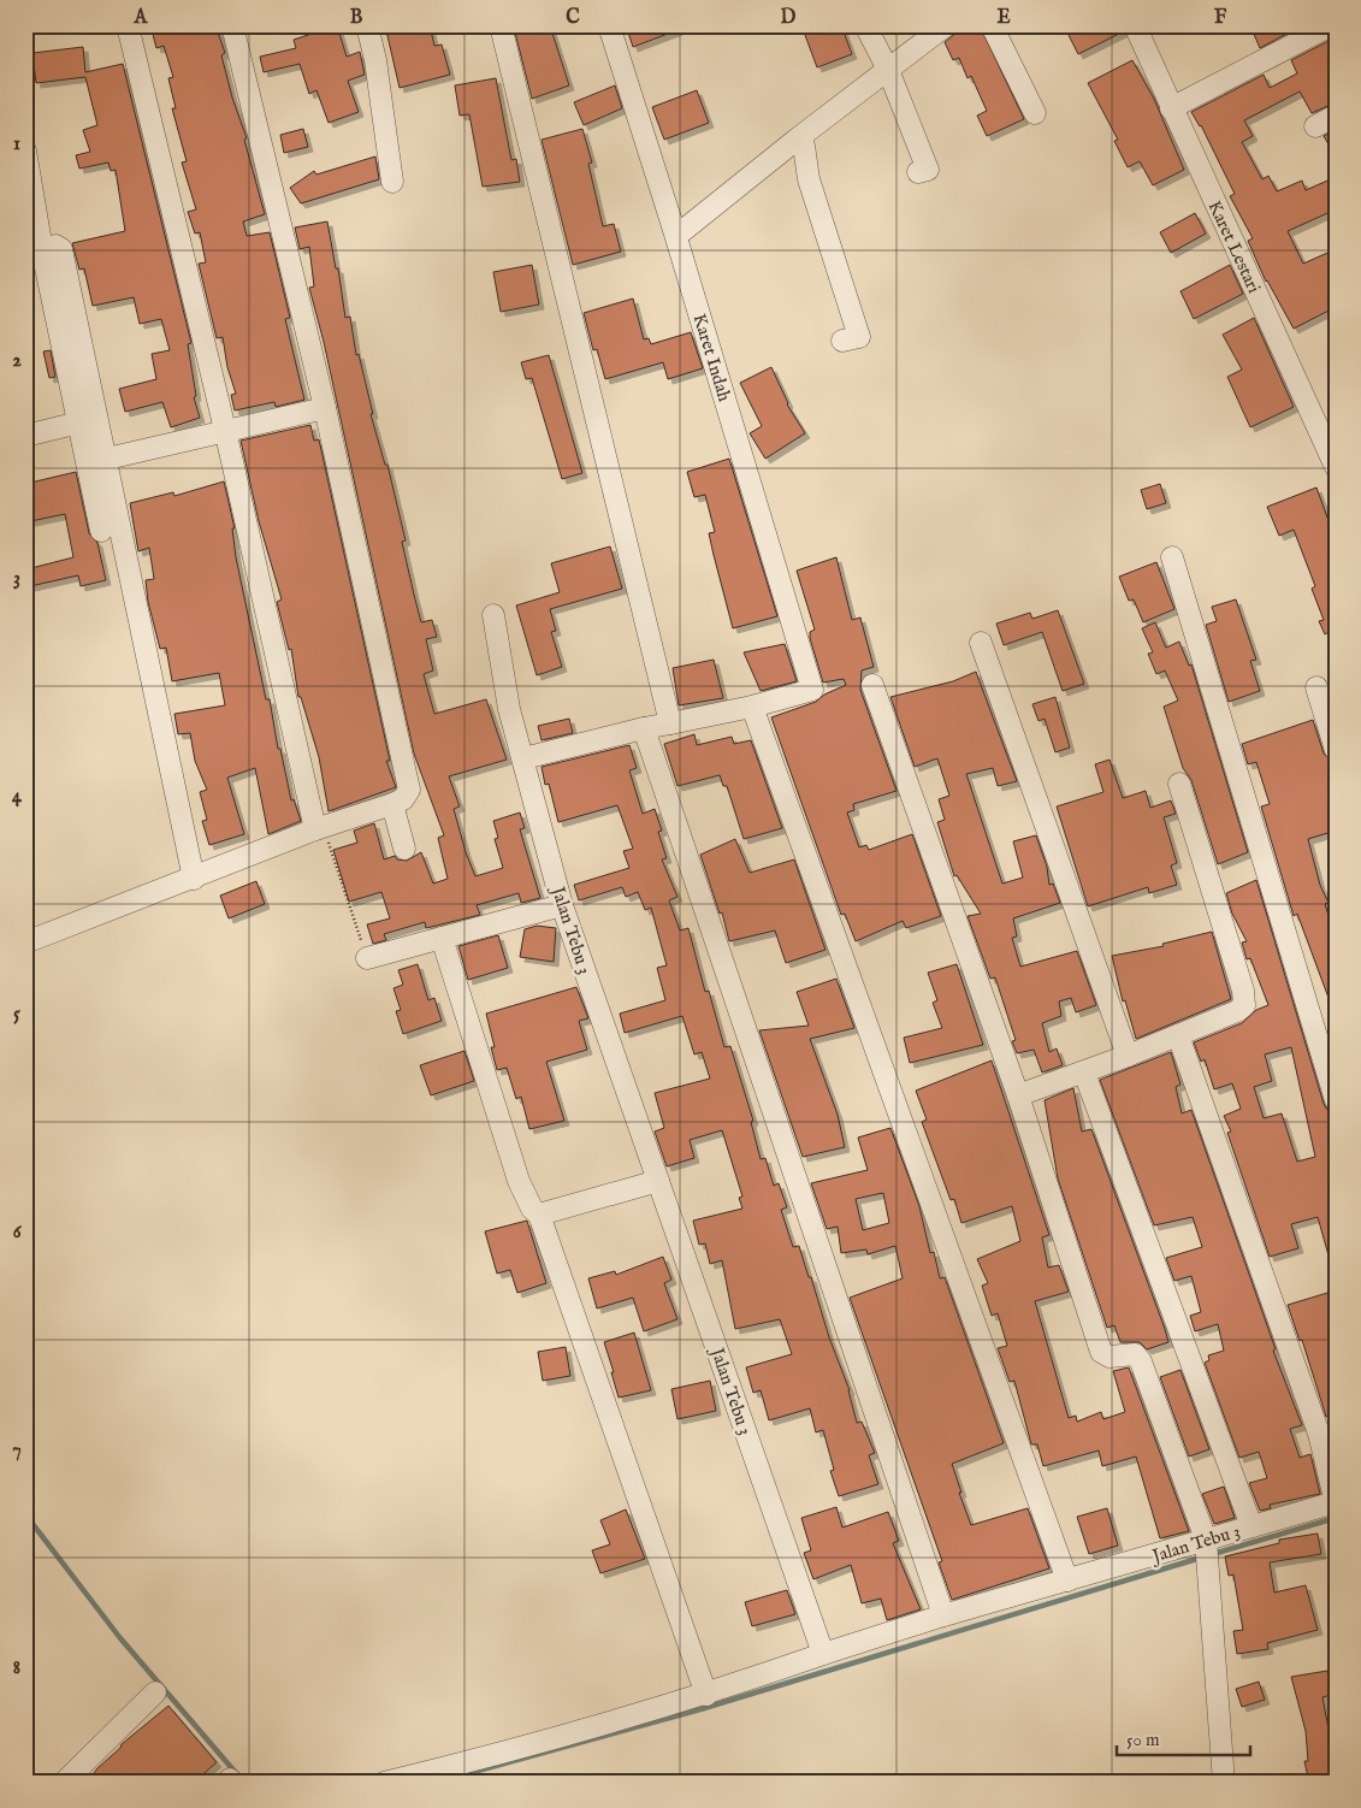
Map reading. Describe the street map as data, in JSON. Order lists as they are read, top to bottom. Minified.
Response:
{"streets":{"street":["Karet Lestari","Karet Indah","Jalan Tebu 3"]},"scale_bar":"50 m","grid":{"columns":["A","B","C","D","E","F"],"rows":["1","2","3","4","5","6","7","8"]}}
